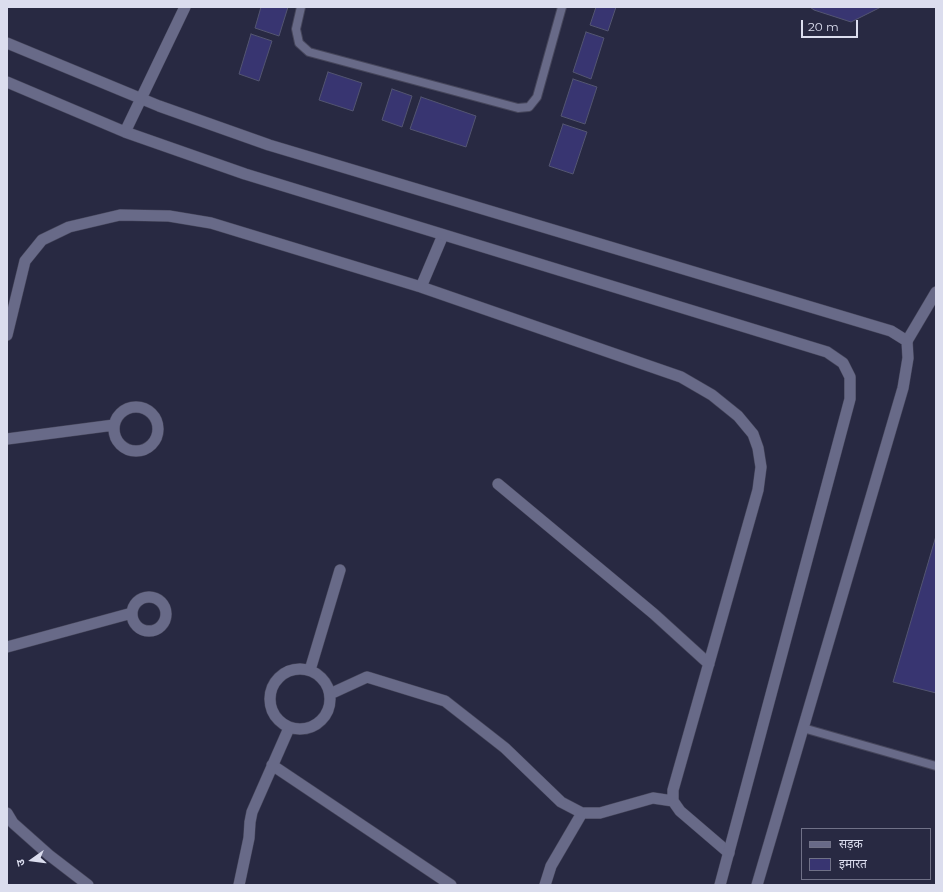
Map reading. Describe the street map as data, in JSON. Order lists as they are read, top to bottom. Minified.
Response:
{"legend":["सड़क","इमारत"],"scale_bar":"20 m","north":"left"}
